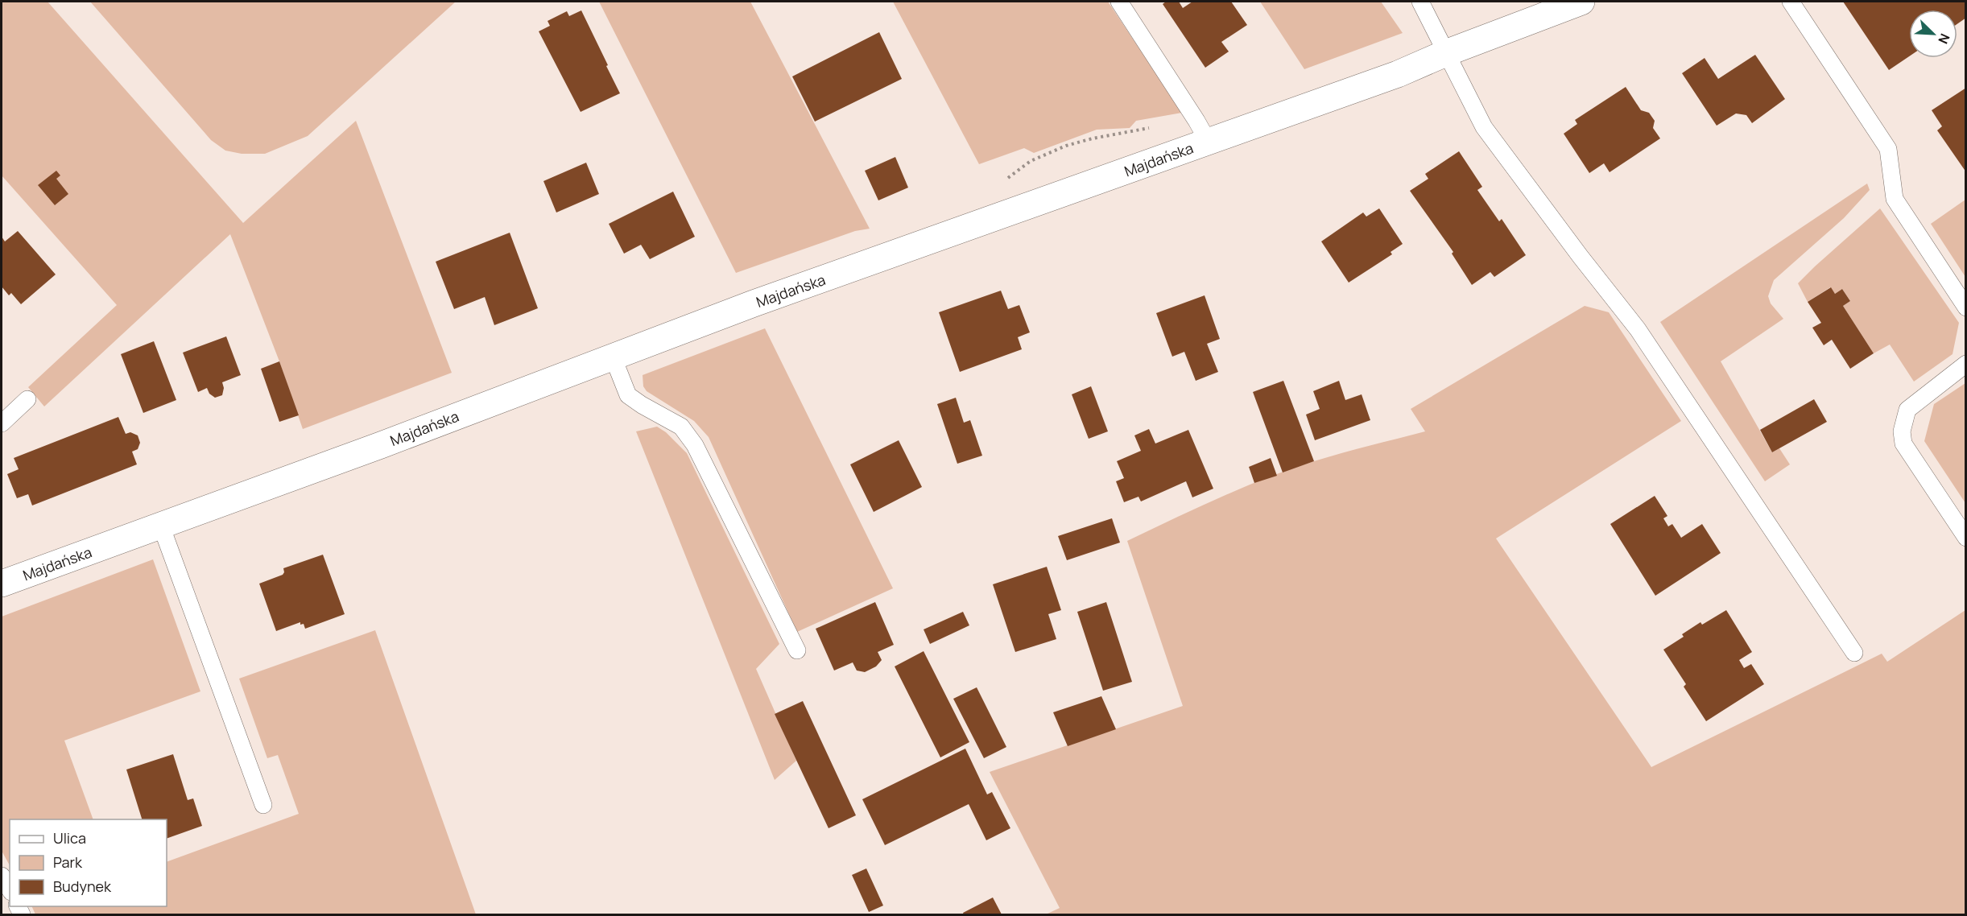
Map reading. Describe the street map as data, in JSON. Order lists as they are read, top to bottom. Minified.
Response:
{"streets":{"street":["Majdańska"]},"legend":["Ulica","Park","Budynek"],"north":"bottom right"}
